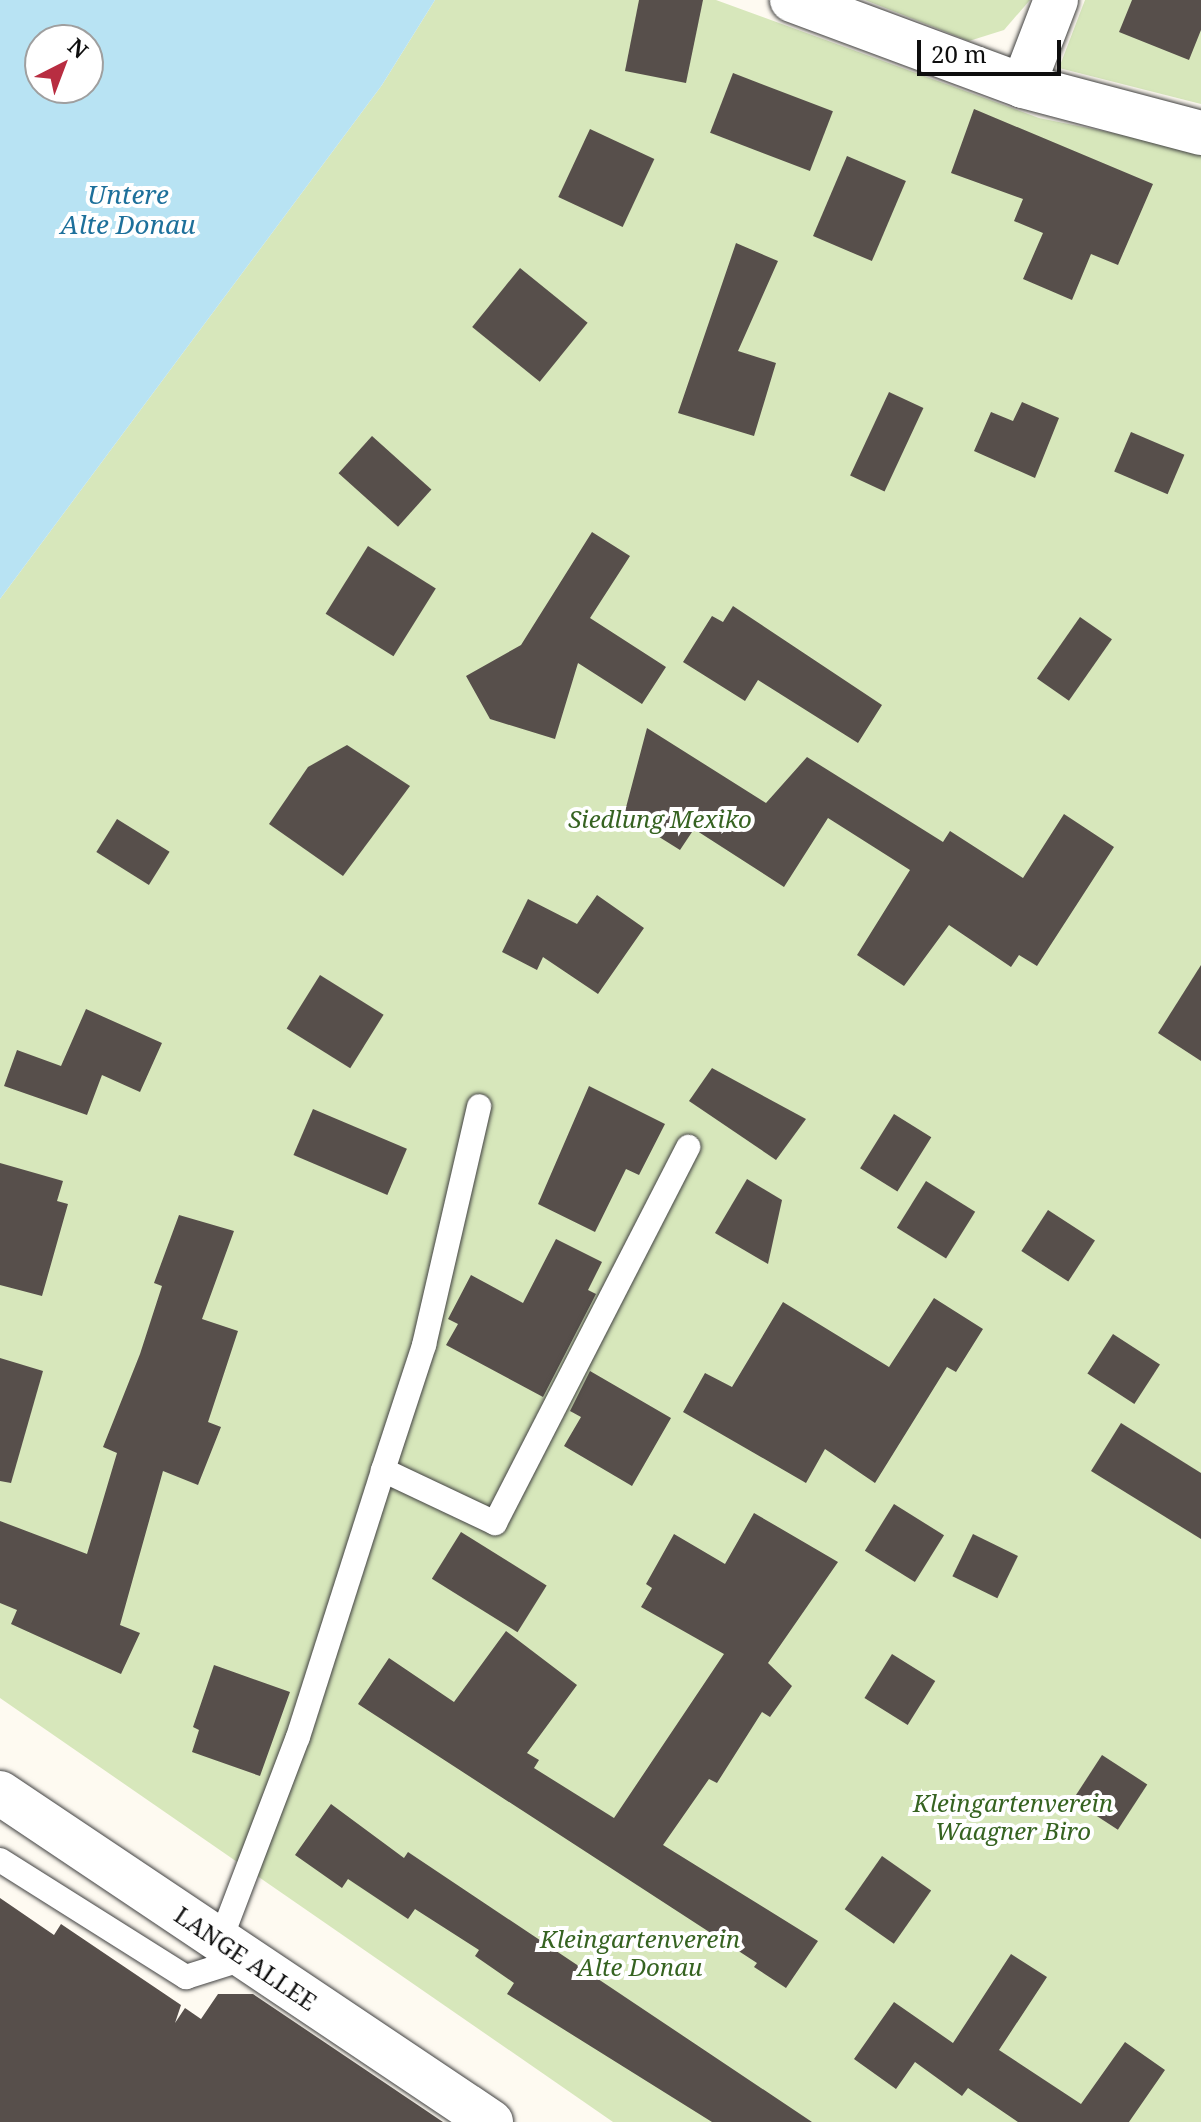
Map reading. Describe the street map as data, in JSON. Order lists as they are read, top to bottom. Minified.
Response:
{"streets":{"street":["LANGE ALLEE"]},"water":["Untere Alte Donau"],"parks":["Siedlung Mexiko","Kleingartenverein Waagner Biro","Kleingartenverein Alte Donau"],"scale_bar":"20 m","north":"top right"}
